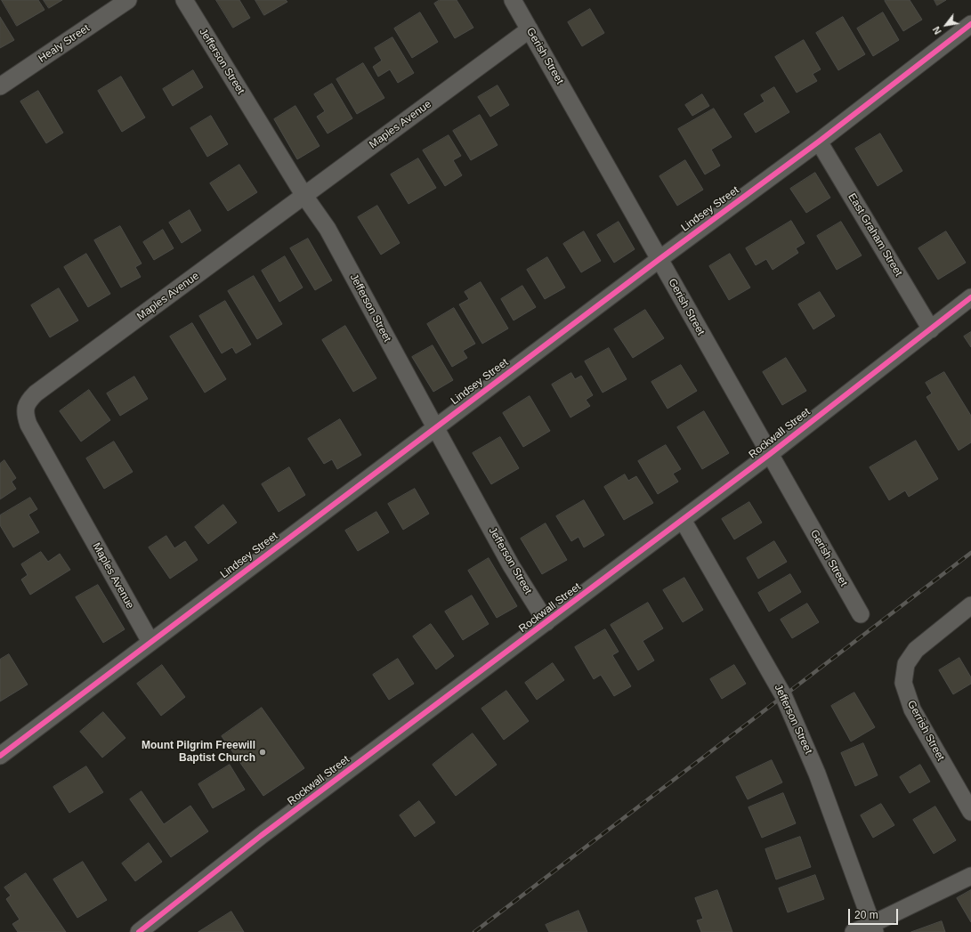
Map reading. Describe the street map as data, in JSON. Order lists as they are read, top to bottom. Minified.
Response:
{"streets":{"street":["Healy Street","Gerish Street","Jefferson Street","Maples Avenue","Lindsey Street","East Graham Street","Rockwall Street","Gerrish Street"]},"crossings":[["Gerish Street","Maples Avenue"],["Gerish Street","Lindsey Street"],["Gerish Street","Rockwall Street"],["Jefferson Street","Maples Avenue"],["Jefferson Street","Lindsey Street"],["Jefferson Street","Rockwall Street"],["Maples Avenue","Lindsey Street"],["Lindsey Street","East Graham Street"],["East Graham Street","Rockwall Street"]],"places":["Mount Pilgrim Freewill Baptist Church"],"scale_bar":"20 m","north":"bottom left"}
